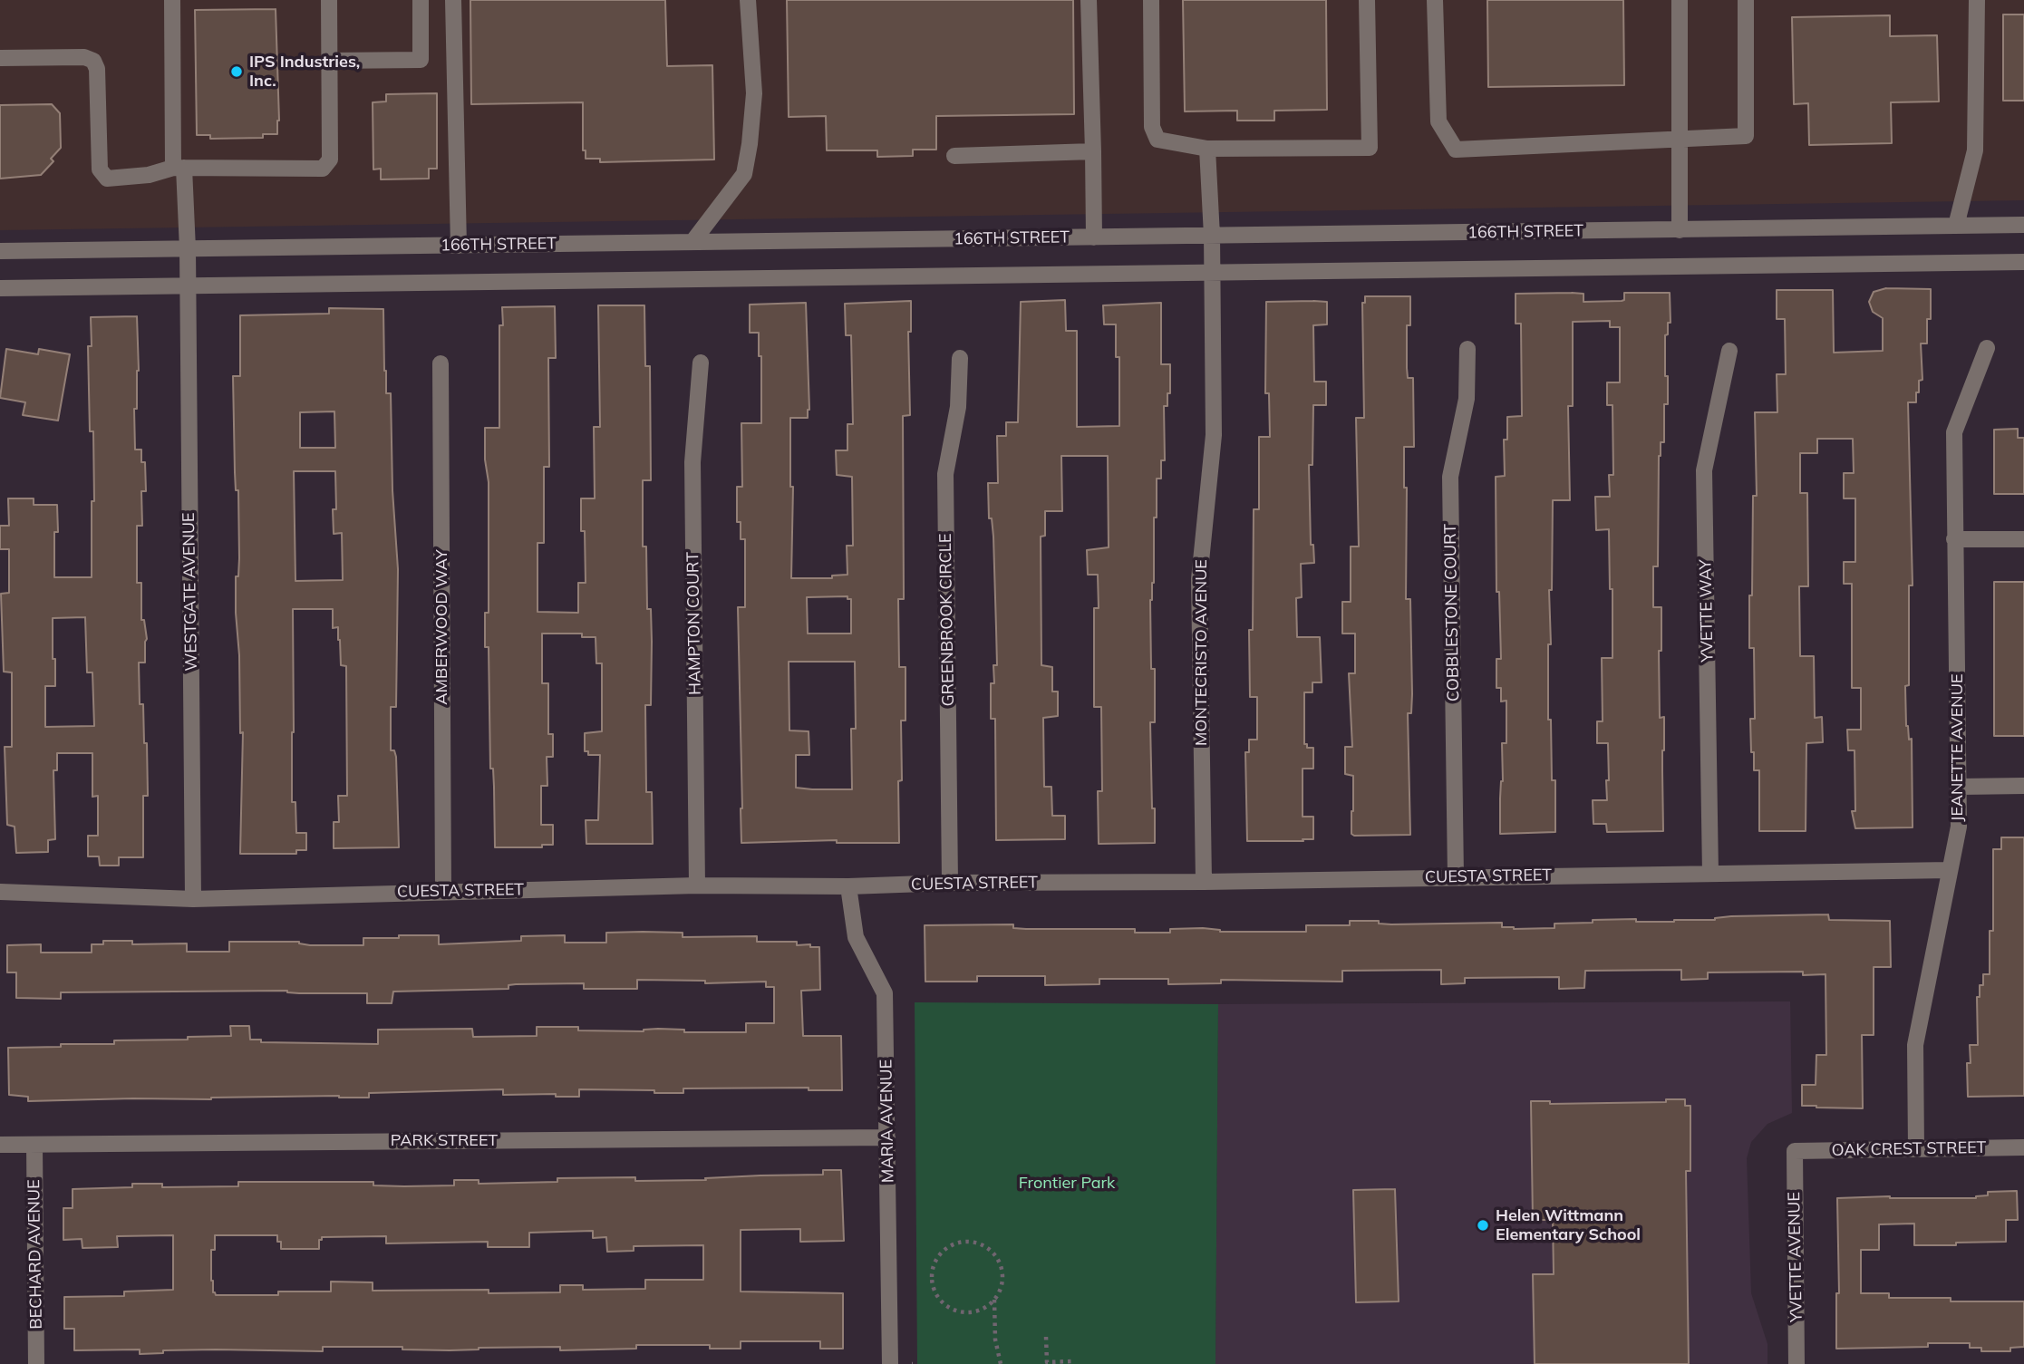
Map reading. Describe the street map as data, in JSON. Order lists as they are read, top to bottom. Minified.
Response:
{"streets":{"street":["166TH STREET","WESTGATE AVENUE","YVETTE WAY","COBBLESTONE COURT","GREENBROOK CIRCLE","HAMPTON COURT","AMBERWOOD WAY","MONTECRISTO AVENUE","JEANETTE AVENUE","CUESTA STREET","MARIA AVENUE","PARK STREET","OAK CREST STREET","BECHARD AVENUE","YVETTE AVENUE"]},"crossings":[["166TH STREET","WESTGATE AVENUE"],["166TH STREET","MONTECRISTO AVENUE"],["WESTGATE AVENUE","CUESTA STREET"],["YVETTE WAY","CUESTA STREET"],["COBBLESTONE COURT","CUESTA STREET"],["GREENBROOK CIRCLE","CUESTA STREET"],["HAMPTON COURT","CUESTA STREET"],["AMBERWOOD WAY","CUESTA STREET"],["MONTECRISTO AVENUE","CUESTA STREET"],["JEANETTE AVENUE","CUESTA STREET"],["JEANETTE AVENUE","OAK CREST STREET"],["CUESTA STREET","MARIA AVENUE"],["MARIA AVENUE","PARK STREET"],["PARK STREET","BECHARD AVENUE"],["OAK CREST STREET","YVETTE AVENUE"]],"parks":["Frontier Park"],"places":["IPS Industries, Inc.","Helen Wittmann Elementary School"]}
